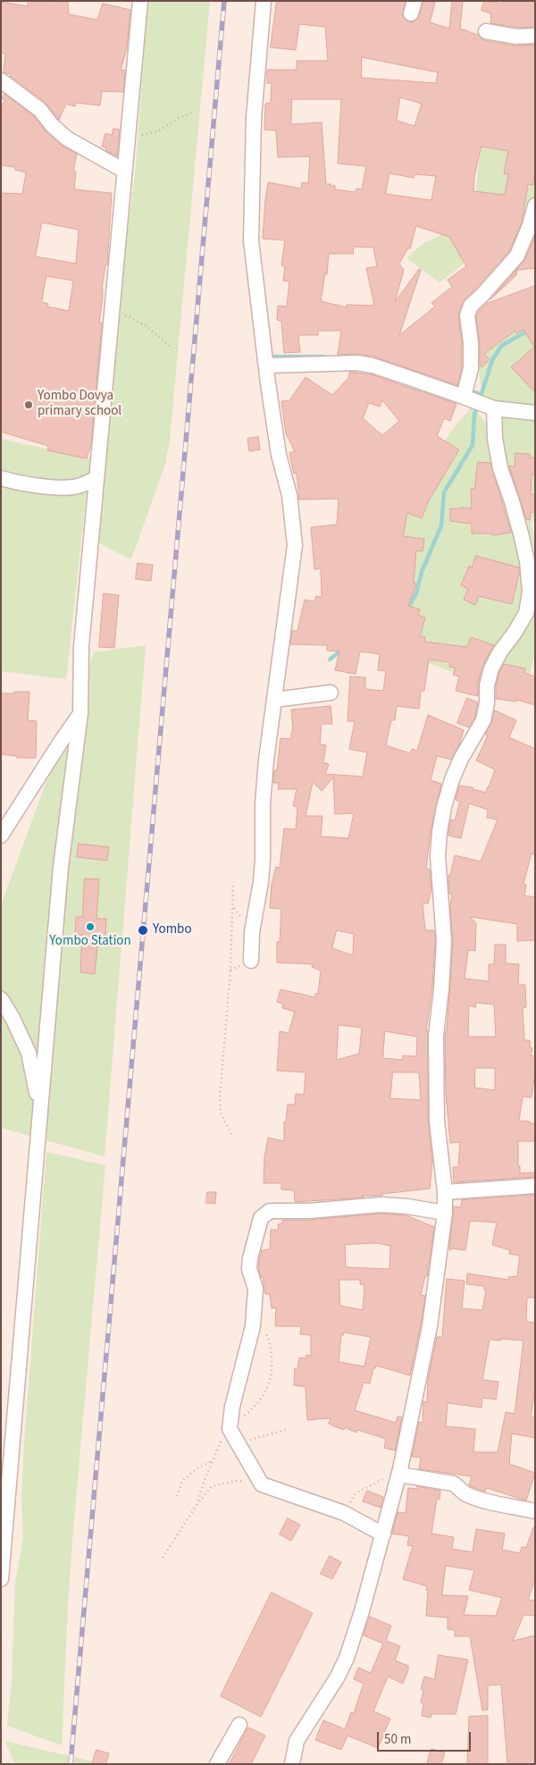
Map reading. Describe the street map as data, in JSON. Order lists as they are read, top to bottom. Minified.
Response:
{"places":["Yombo Dovya primary school","Yombo Station","Yombo"],"scale_bar":"50 m"}
